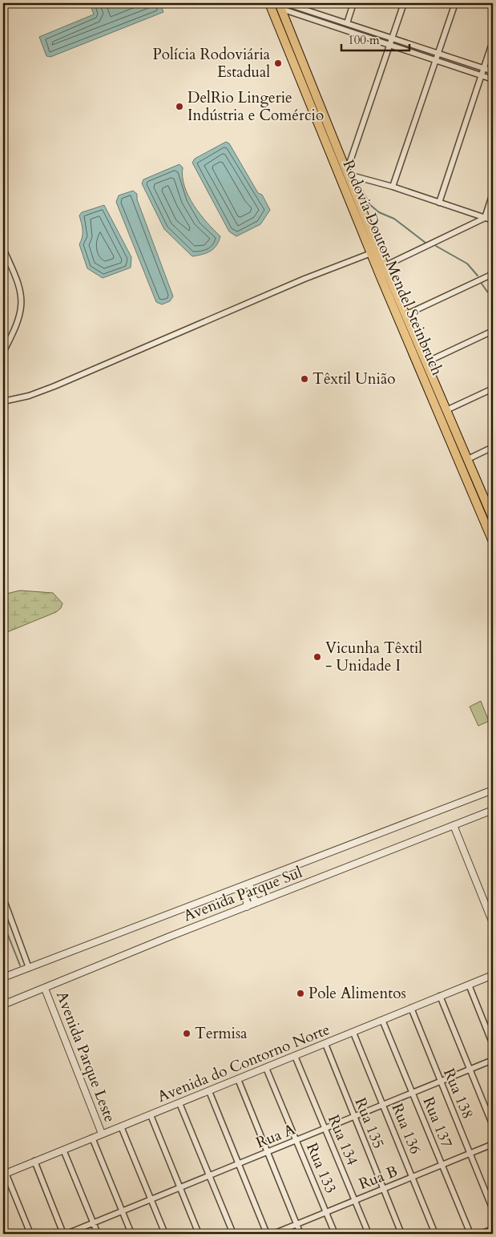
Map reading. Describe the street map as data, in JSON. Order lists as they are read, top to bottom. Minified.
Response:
{"streets":{"highway":["Rodovia Doutor Mendel Steinbruch"],"street":["Avenida Parque Sul","Avenida Parque Leste","Avenida do Contorno Norte","Rua 138","Rua 137","Rua 135","Rua 136","Rua A","Rua 134","Rua 133","Rua B"]},"crossings":[["Avenida Parque Sul","Avenida Parque Leste"],["Avenida Parque Leste","Avenida do Contorno Norte"],["Avenida do Contorno Norte","Rua 138"],["Avenida do Contorno Norte","Rua 137"],["Avenida do Contorno Norte","Rua 135"],["Avenida do Contorno Norte","Rua 136"],["Avenida do Contorno Norte","Rua 134"],["Avenida do Contorno Norte","Rua 133"],["Rua 138","Rua A"],["Rua 138","Rua B"],["Rua 137","Rua A"],["Rua 137","Rua B"],["Rua 135","Rua A"],["Rua 135","Rua B"],["Rua 136","Rua A"],["Rua 136","Rua B"],["Rua A","Rua 134"],["Rua A","Rua 133"],["Rua 134","Rua B"],["Rua 133","Rua B"]],"places":["Polícia Rodoviária Estadual","DelRio Lingerie Indústria e Comércio","Têxtil União","Vicunha Têxtil - Unidade I","Pole Alimentos","Termisa"],"scale_bar":"100 m"}
